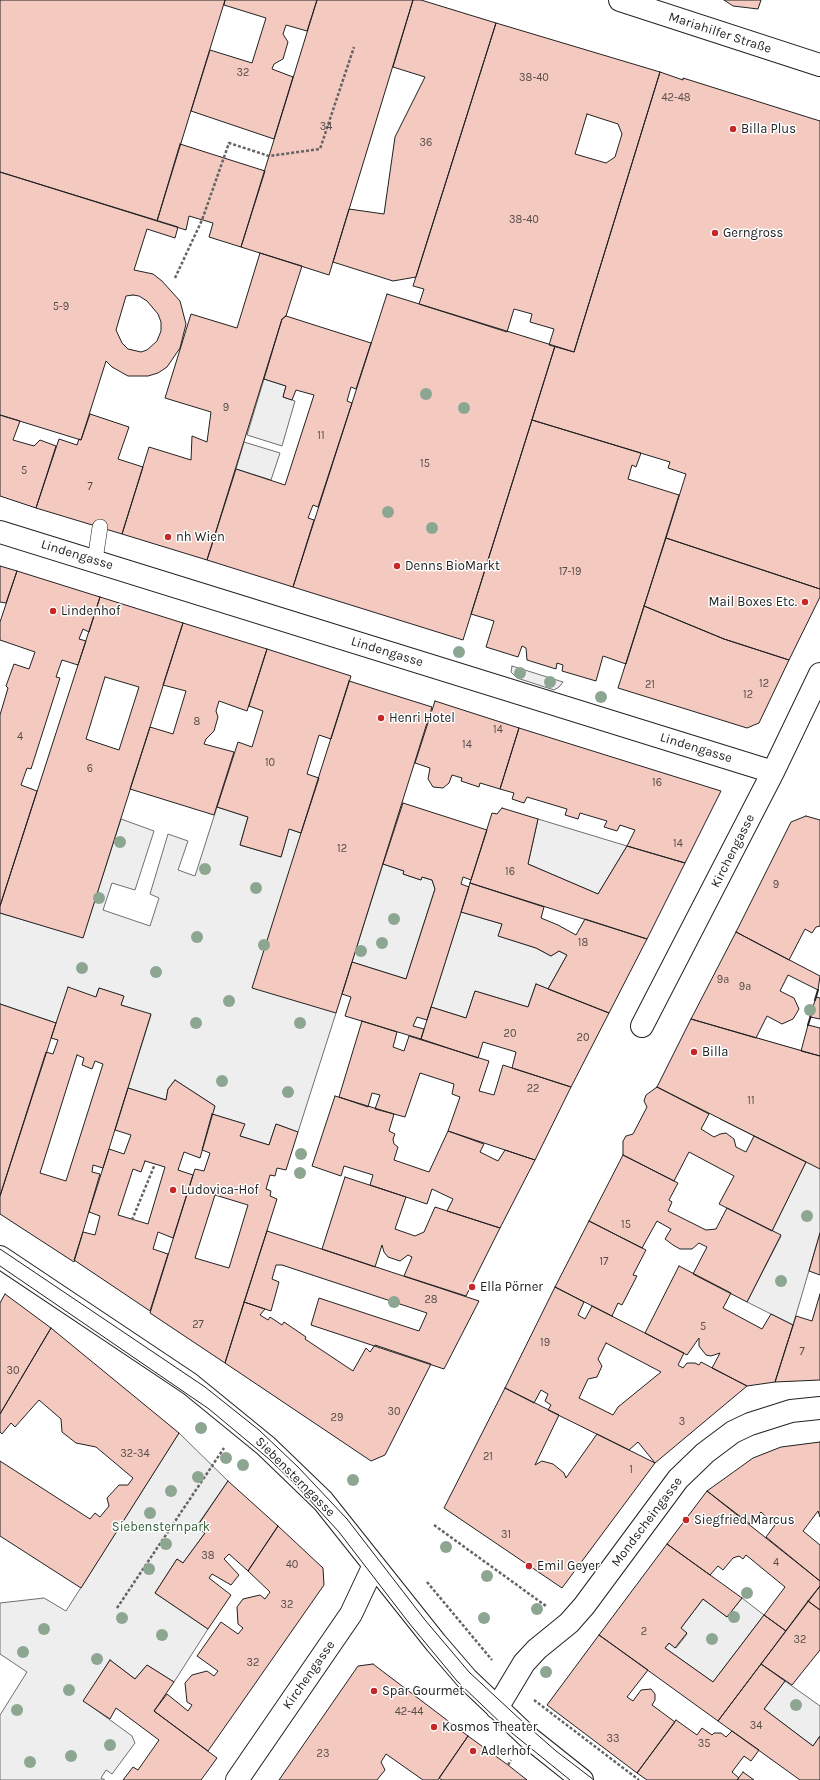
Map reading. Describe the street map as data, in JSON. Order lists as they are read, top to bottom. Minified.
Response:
{"streets":{"street":["Mariahilfer Straße","Lindengasse","Kirchengasse","Siebensterngasse","Mondscheingasse"]},"crossings":[["Lindengasse","Kirchengasse"],["Kirchengasse","Siebensterngasse"],["Siebensterngasse","Mondscheingasse"]],"parks":["Siebensternpark"],"places":["Billa Plus","Gerngross","nh Wien","Denns BioMarkt","Mail Boxes Etc.","Lindenhof","Henri Hotel","Billa","Ludovica-Hof","Ella Pörner","Siegfried Marcus","Emil Geyer","Spar Gourmet","Kosmos Theater","Adlerhof"],"house_numbers":["32","38-40","42-48","34","36","38-40","5-9","9","11","15","5","7","17-19","12","21","12","8","14","4","14","10","6","16","14","12","16","9","18","9a","9a","20","20","22","11","15","17","28","27","5","19","7","30","30","29","3","32-34","21","1","31","38","4","40","32","2","32","32","42-44","34","33","35","23"]}
